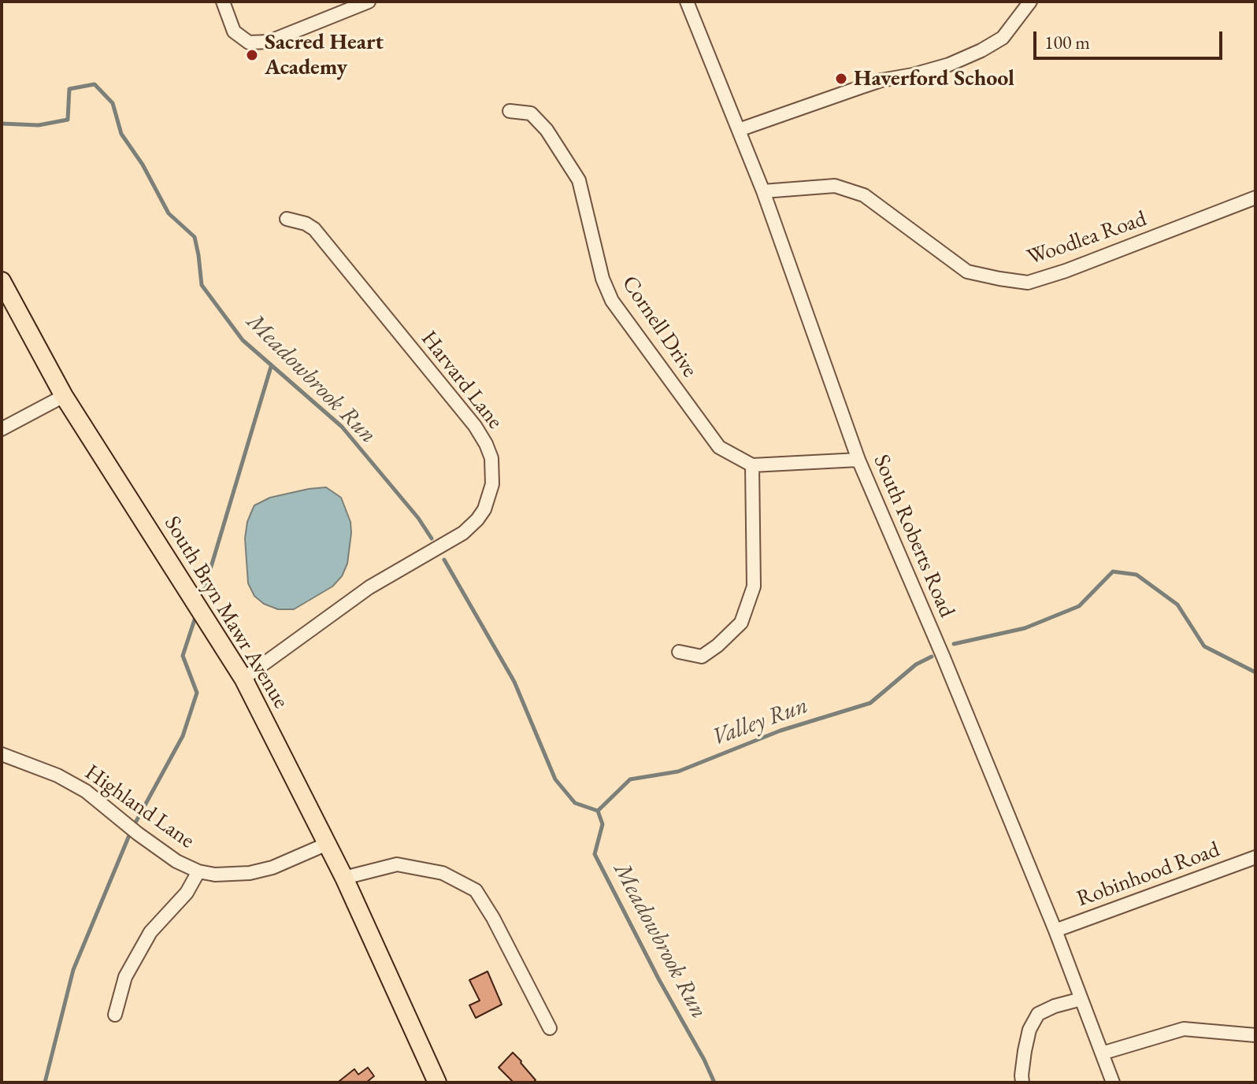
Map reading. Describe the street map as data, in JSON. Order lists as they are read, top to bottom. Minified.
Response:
{"streets":{"main road":["South Bryn Mawr Avenue"],"street":["Woodlea Road","Cornell Drive","Harvard Lane","South Roberts Road","Highland Lane","Robinhood Road"]},"crossings":[["Woodlea Road","South Roberts Road"],["Harvard Lane","South Bryn Mawr Avenue"],["South Roberts Road","Robinhood Road"],["South Bryn Mawr Avenue","Highland Lane"]],"water":["Meadowbrook Run","Valley Run"],"places":["Sacred Heart Academy","Haverford School"],"scale_bar":"100 m"}
